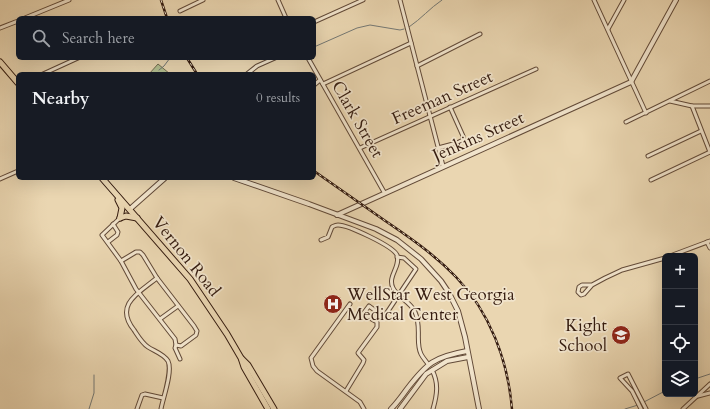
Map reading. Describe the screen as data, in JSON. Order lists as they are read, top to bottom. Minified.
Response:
{"streets":{"main road":["Vernon Road"],"street":["Freeman Street","Clark Street","Jenkins Street"]},"crossings":[["Freeman Street","Clark Street"],["Clark Street","Jenkins Street"]],"places":{"hospital":["WellStar West Georgia Medical Center"],"school or university":["Kight School"]},"page":{"search":"Search here","heading":["Nearby","0 results"],"map_buttons":["+","−"]}}
